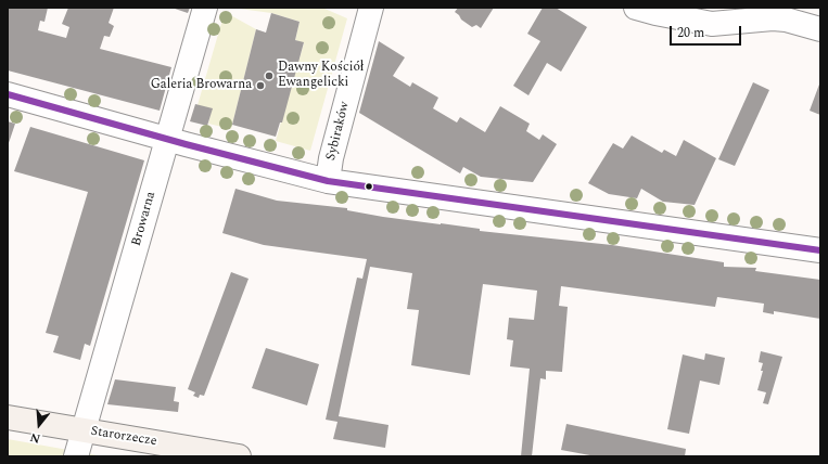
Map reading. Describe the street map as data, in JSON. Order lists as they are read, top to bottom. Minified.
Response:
{"streets":{"street":["Sybiraków","Browarna","Starorzecze"]},"crossings":[["Browarna","Starorzecze"]],"places":["Dawny Kościół Ewangelicki","Galeria Browarna"],"scale_bar":"20 m","north":"bottom"}
